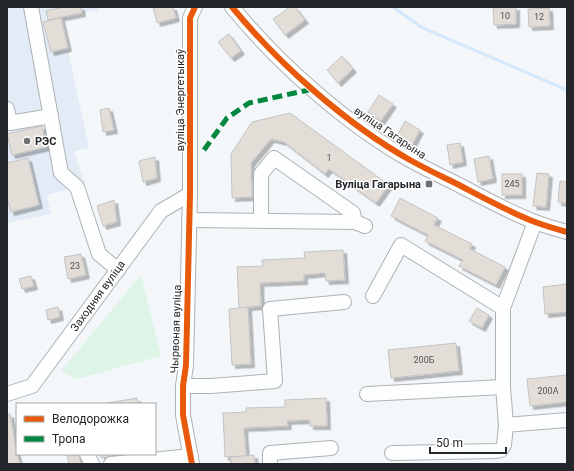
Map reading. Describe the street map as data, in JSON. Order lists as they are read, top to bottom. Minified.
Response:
{"streets":{"street":["вуліца Энергетыкаў","вуліца Гагарына","Заходняя вуліца","Чырвоная вуліца"]},"crossings":[["вуліца Энергетыкаў","Заходняя вуліца"],["вуліца Энергетыкаў","Чырвоная вуліца"],["Заходняя вуліца","Чырвоная вуліца"]],"places":{"other":["РЭС"],"transit":["Вуліца Гагарына"]},"house_numbers":["10","12","1","245","23","200Б","200А"],"legend":["Велодорожка","Тропа"],"scale_bar":"50 m"}
